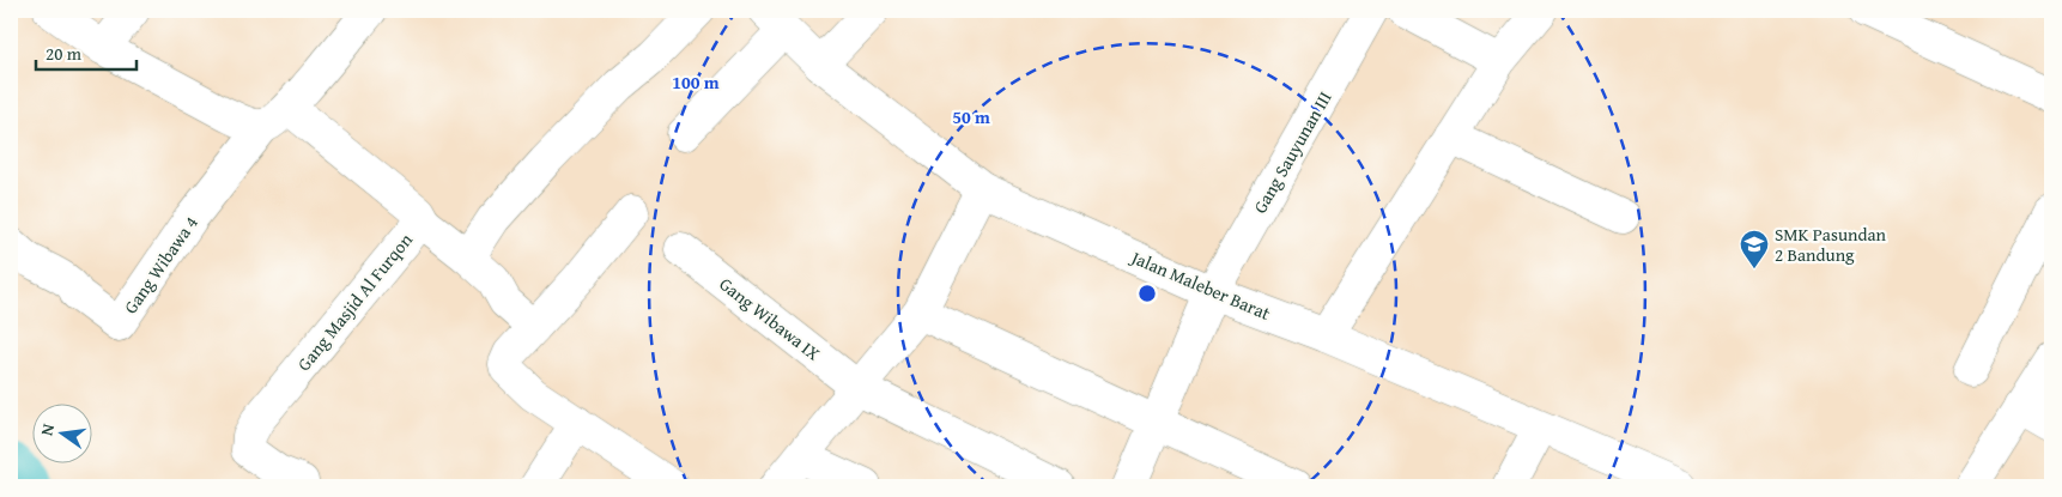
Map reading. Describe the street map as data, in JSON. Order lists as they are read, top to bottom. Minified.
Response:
{"streets":{"street":["Gang Sauyunan III","Gang Wibawa 4","Jalan Maleber Barat","Gang Masjid Al Furqon","Gang Wibawa IX"]},"crossings":[["Gang Sauyunan III","Jalan Maleber Barat"]],"places":{"school or university":["SMK Pasundan 2 Bandung"]},"scale_bar":"20 m","north":"left","rings":["100 m","50 m"]}
